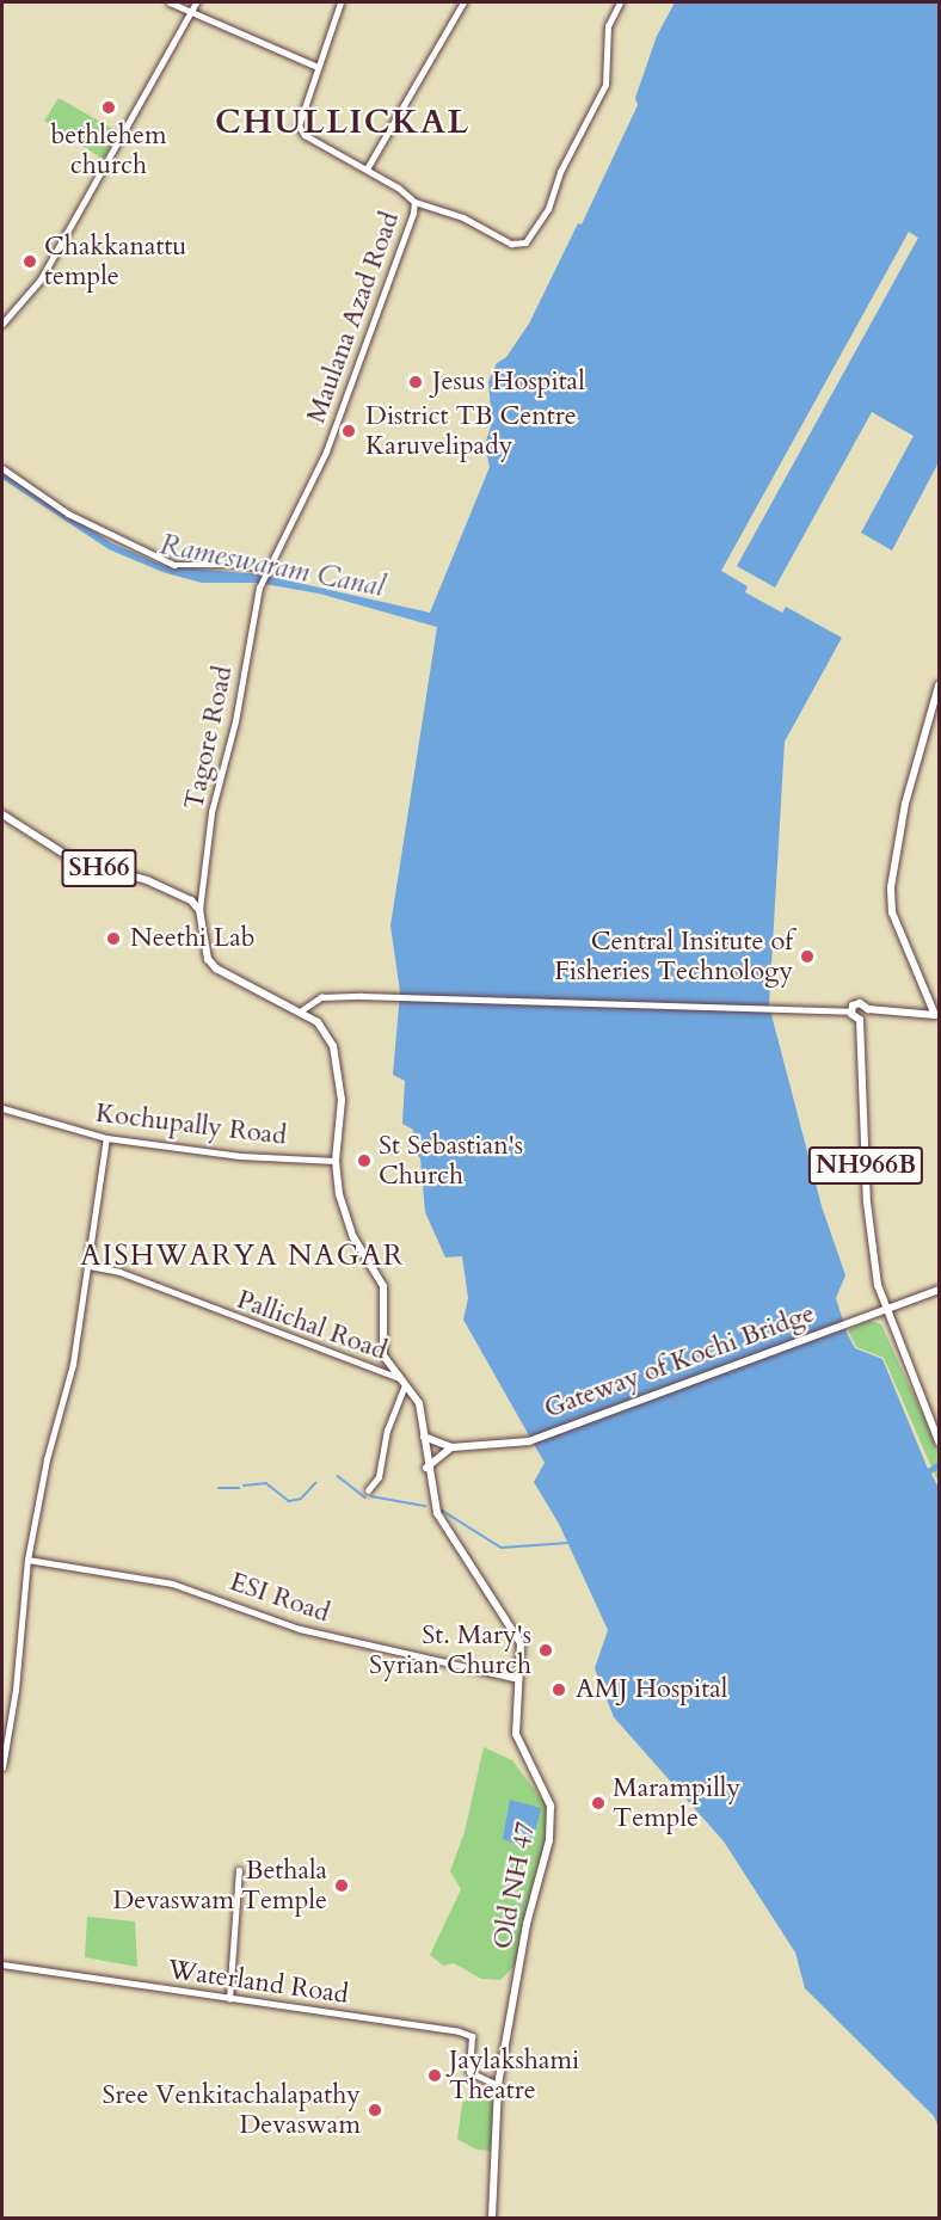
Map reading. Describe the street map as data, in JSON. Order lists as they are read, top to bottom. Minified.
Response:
{"streets":{"main road":["Maulana Azad Road","Tagore Road","SH66","Kochupally Road","NH966B","Pallichal Road","Gateway of Kochi Bridge","ESI Road","Old NH 47","Waterland Road"]},"crossings":[["Maulana Azad Road","Tagore Road"],["Tagore Road","SH66"],["Tagore Road","Old NH 47"],["SH66","Old NH 47"],["Kochupally Road","Old NH 47"],["NH966B","Gateway of Kochi Bridge"],["Pallichal Road","Old NH 47"],["ESI Road","Old NH 47"],["Old NH 47","Waterland Road"]],"districts":["CHULLICKAL","AISHWARYA NAGAR"],"water":["Rameswaram Canal"],"places":["bethlehem church","Chakkanattu temple","Jesus Hospital","District TB Centre Karuvelipady","Neethi Lab","Central Insitute of Fisheries Technology","St Sebastian's Church","St. Mary's Syrian Church","AMJ Hospital","Marampilly Temple","Bethala Devaswam Temple","Jaylakshami Theatre","Sree Venkitachalapathy Devaswam"]}
